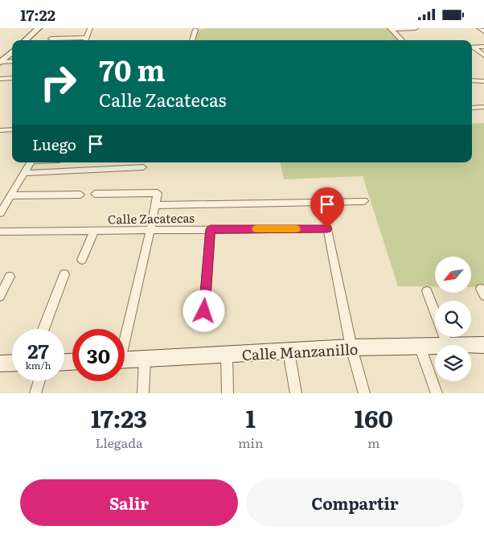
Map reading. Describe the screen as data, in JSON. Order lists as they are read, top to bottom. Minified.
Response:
{"streets":{"street":["Calle Zacatecas","Calle Manzanillo"]},"crossings":[["Calle Zacatecas","Calle Manzanillo"]],"north":"bottom left","page":{"status":"17:22","turn":["70 m","Calle Zacatecas"],"then":"Luego","speed":"27 km/h","limit":"30","eta":["17:23","Llegada","1","min","160","m"],"buttons":["Salir","Compartir"]}}
